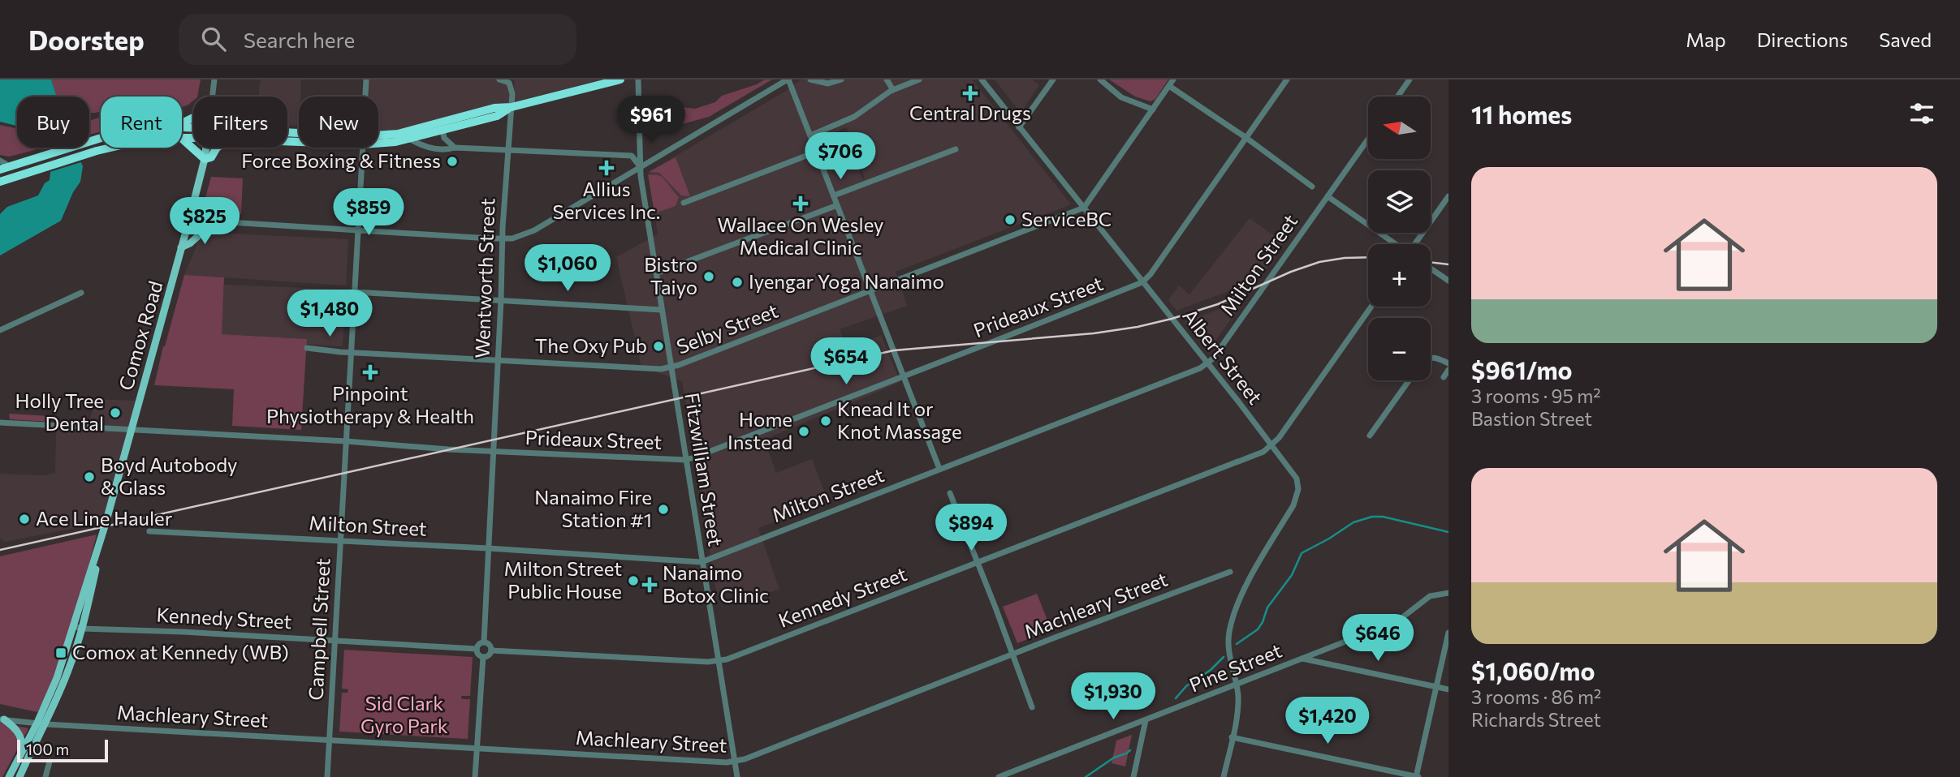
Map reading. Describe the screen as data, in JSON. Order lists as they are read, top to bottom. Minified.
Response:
{"streets":{"main road":["Comox Road"],"street":["Milton Street","Wentworth Street","Prideaux Street","Selby Street","Albert Street","Fitzwilliam Street","Kennedy Street","Machleary Street","Campbell Street","Pine Street"]},"crossings":[["Milton Street","Wentworth Street"],["Milton Street","Albert Street"],["Milton Street","Fitzwilliam Street"],["Milton Street","Campbell Street"],["Wentworth Street","Prideaux Street"],["Wentworth Street","Selby Street"],["Wentworth Street","Kennedy Street"],["Prideaux Street","Comox Road"],["Prideaux Street","Albert Street"],["Prideaux Street","Fitzwilliam Street"],["Prideaux Street","Campbell Street"],["Selby Street","Albert Street"],["Selby Street","Fitzwilliam Street"],["Selby Street","Campbell Street"],["Comox Road","Kennedy Street"],["Comox Road","Machleary Street"],["Albert Street","Kennedy Street"],["Albert Street","Pine Street"],["Fitzwilliam Street","Kennedy Street"],["Fitzwilliam Street","Machleary Street"],["Kennedy Street","Campbell Street"],["Machleary Street","Campbell Street"]],"parks":["Sid Clark Gyro Park"],"places":{"health":["Central Drugs","Allius Services Inc.","Wallace On Wesley Medical Clinic","Pinpoint Physiotherapy & Health","Nanaimo Botox Clinic"],"other":["Force Boxing & Fitness","ServiceBC","Bistro Taiyo","Iyengar Yoga Nanaimo","The Oxy Pub","Holly Tree Dental","Knead It or Knot Massage","Home Instead","Boyd Autobody & Glass","Nanaimo Fire Station #1","Ace Line Hauler","Milton Street Public House"],"transit":["Comox at Kennedy (WB)"]},"scale_bar":"100 m","north":"left","page":{"header":"Doorstep","search":"Search here","nav":["Map","Directions","Saved"],"heading":"11 homes","price":["$961","$706","$859","$825","$1,060","$1,480","$654","$894","$646","$1,930","$1,420"],"map_buttons":["+","−"],"chip":["Buy","Rent","Filters","New"],"list":[{"name":"$961/mo","note":"3 rooms · 95 m² · Bastion Street"},{"name":"$1,060/mo","note":"3 rooms · 86 m² · Richards Street"}],"scale":"100 m"}}
